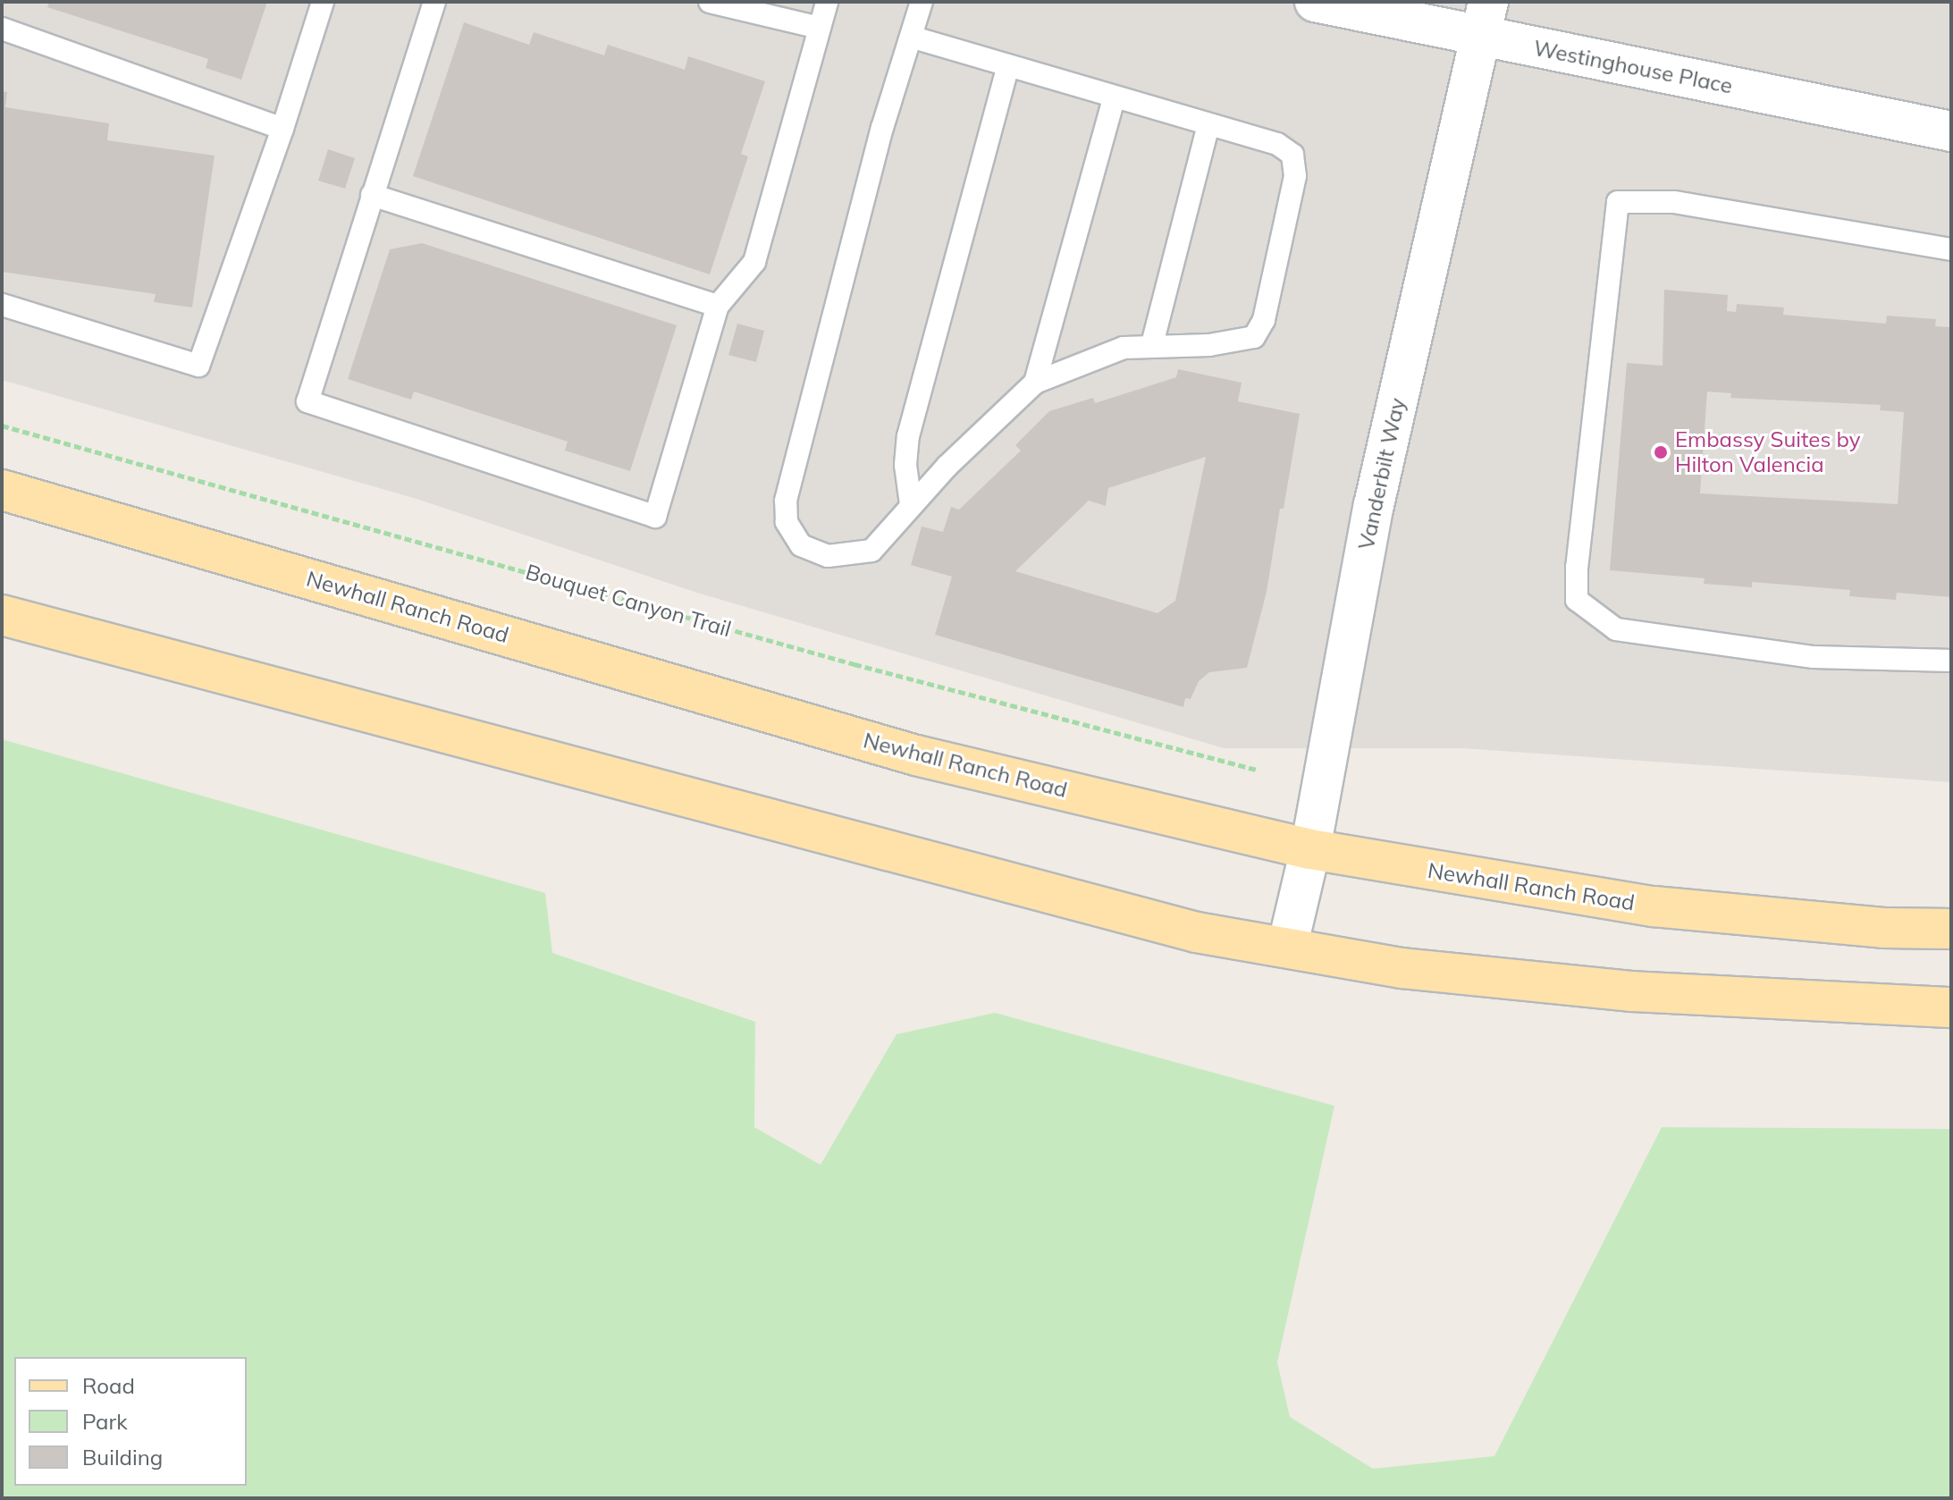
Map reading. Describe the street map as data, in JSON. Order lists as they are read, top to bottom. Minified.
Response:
{"streets":{"main road":["Newhall Ranch Road"],"street":["Westinghouse Place","Vanderbilt Way"],"path":["Bouquet Canyon Trail"]},"crossings":[["Westinghouse Place","Vanderbilt Way"],["Vanderbilt Way","Newhall Ranch Road"]],"places":["Embassy Suites by Hilton Valencia"],"legend":["Road","Park","Building"]}
